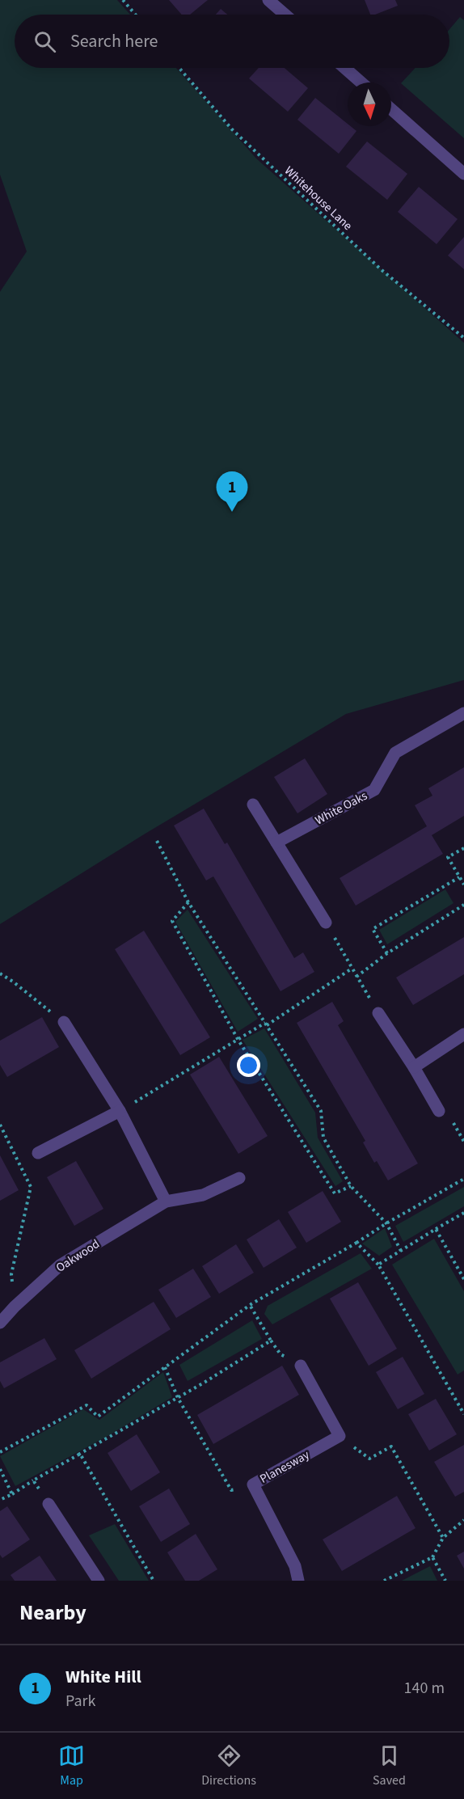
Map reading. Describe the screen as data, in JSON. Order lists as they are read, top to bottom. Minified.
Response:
{"streets":{"street":["White Oaks","Oakwood","Planesway"],"path":["Whitehouse Lane"]},"north":"bottom","page":{"search":"Search here","pins":"1","heading":"Nearby","list":[{"mark":"1","name":"White Hill","note":"Park","value":"140 m"}],"nav":["Map","Directions","Saved"]}}
